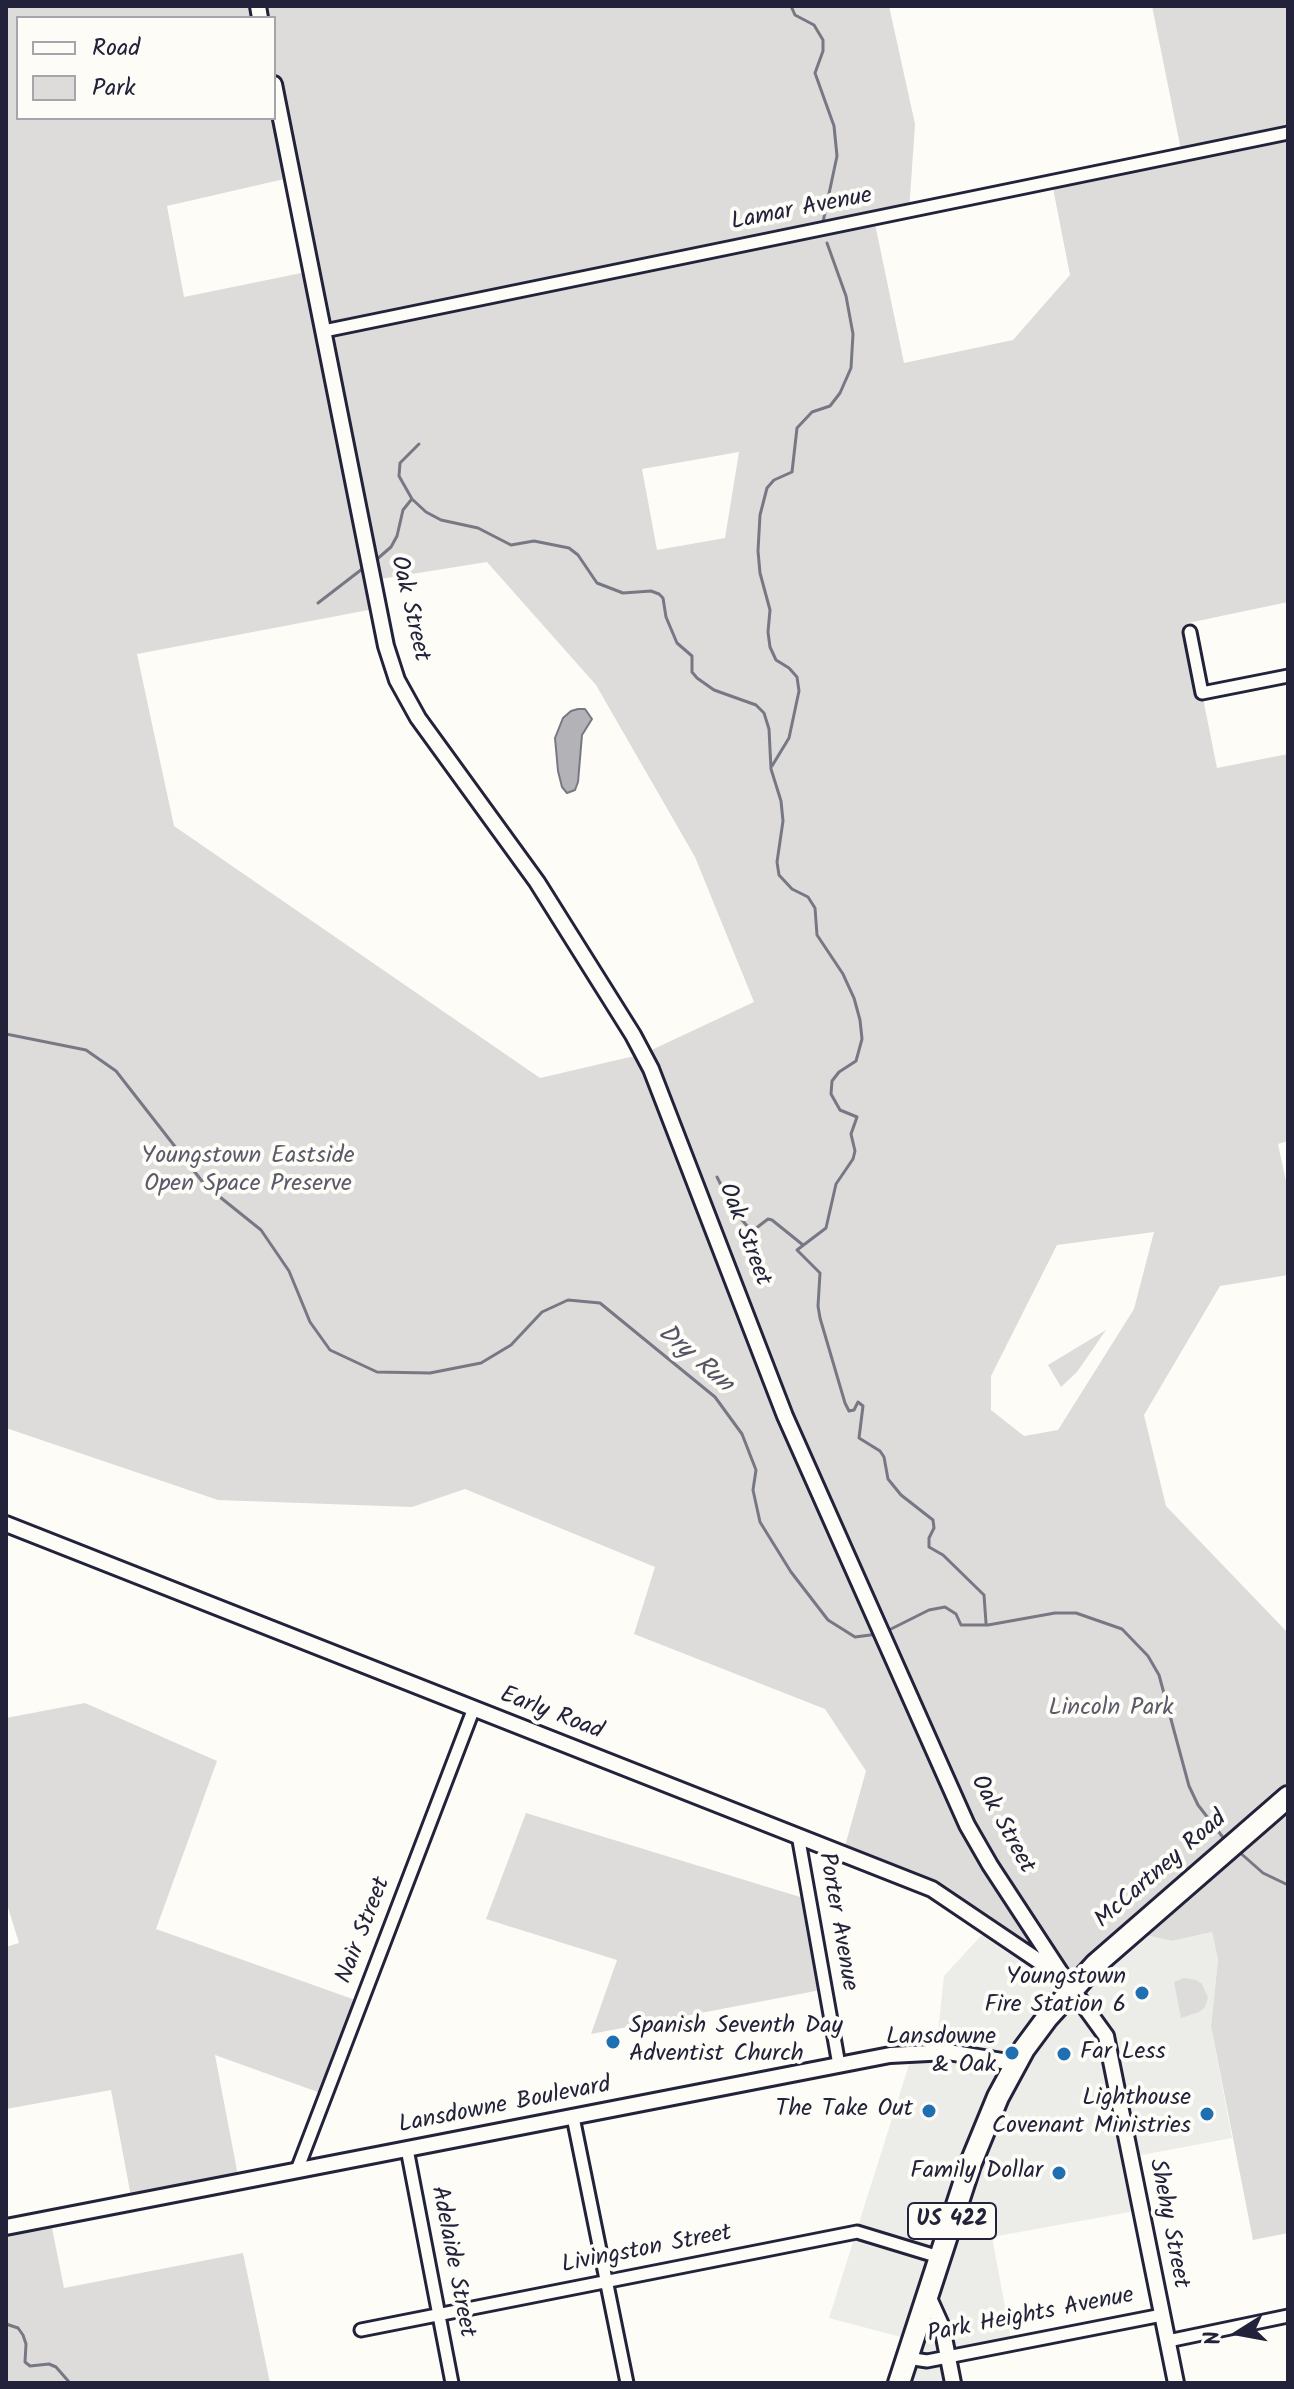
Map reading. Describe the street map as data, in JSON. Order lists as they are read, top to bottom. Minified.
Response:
{"streets":{"highway":["McCartney Road","US 422"],"street":["Lamar Avenue","Oak Street","Early Road","Porter Avenue","Nair Street","Lansdowne Boulevard","Shehy Street","Livingston Street","Adelaide Street","Park Heights Avenue"]},"crossings":[["Lamar Avenue","Oak Street"],["Oak Street","Early Road"],["Oak Street","McCartney Road"],["Oak Street","US 422"],["Oak Street","Shehy Street"],["Early Road","McCartney Road"],["Early Road","Porter Avenue"],["Early Road","Nair Street"],["Early Road","US 422"],["Early Road","Shehy Street"],["McCartney Road","US 422"],["McCartney Road","Shehy Street"],["Porter Avenue","Lansdowne Boulevard"],["Nair Street","Lansdowne Boulevard"],["Lansdowne Boulevard","US 422"],["Lansdowne Boulevard","Adelaide Street"],["US 422","Shehy Street"],["US 422","Livingston Street"],["US 422","Park Heights Avenue"],["Shehy Street","Park Heights Avenue"],["Livingston Street","Adelaide Street"]],"water":["Dry Run"],"parks":["Youngstown Eastside Open Space Preserve","Lincoln Park"],"places":["Youngstown Fire Station 6","Spanish Seventh Day Adventist Church","Lansdowne & Oak","Far Less","The Take Out","Lighthouse Covenant Ministries","Family Dollar"],"legend":["Road","Park"],"north":"left"}
